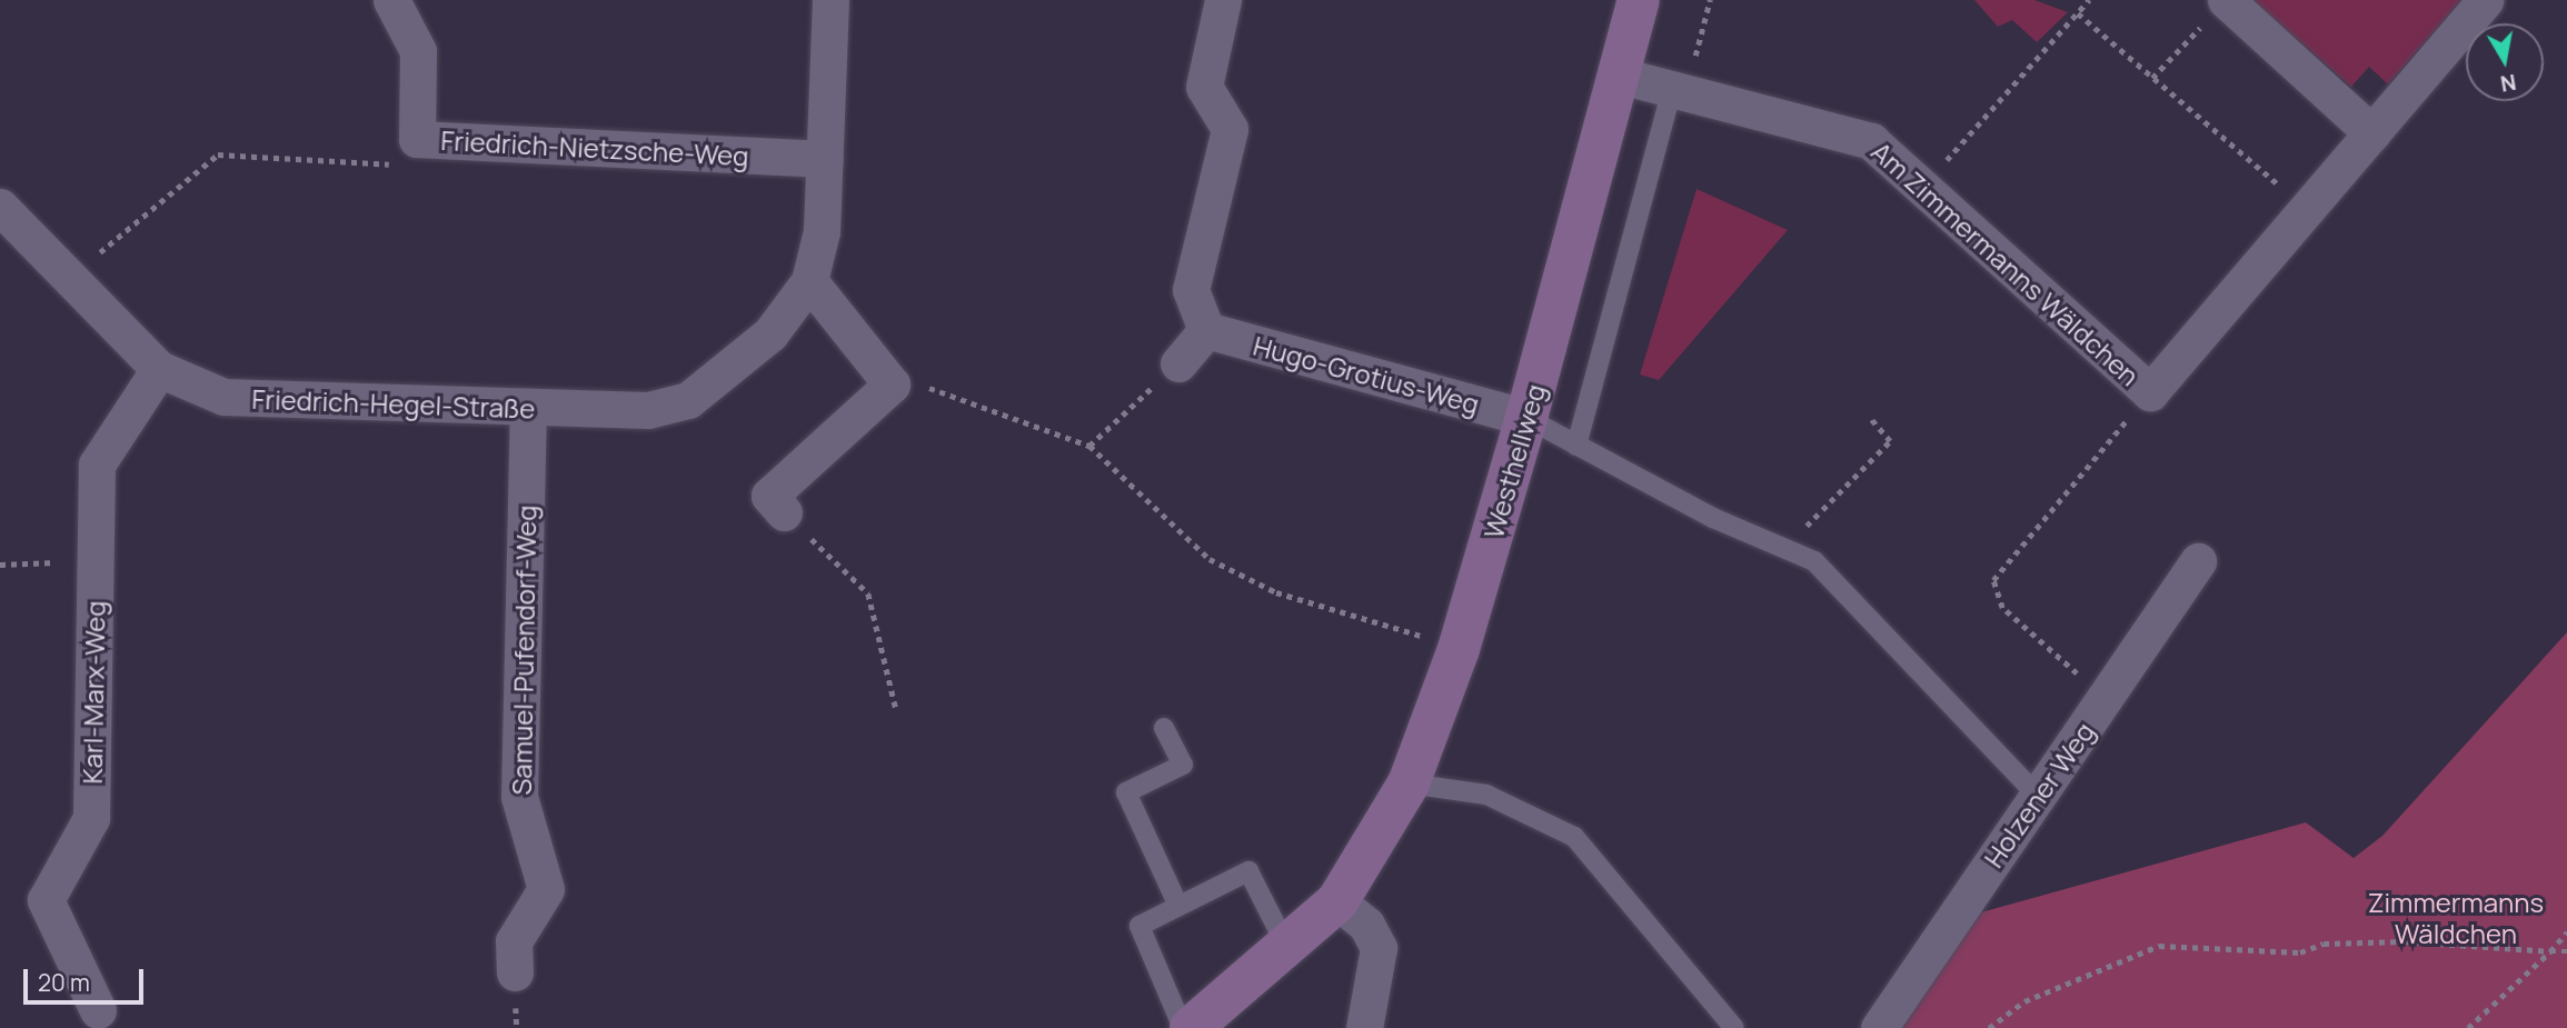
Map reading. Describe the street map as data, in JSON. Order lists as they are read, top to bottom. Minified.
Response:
{"streets":{"street":["Friedrich-Nietzsche-Weg","Am Zimmermanns Wäldchen","Hugo-Grotius-Weg","Friedrich-Hegel-Straße","Westhellweg","Samuel-Pufendorf-Weg","Karl-Marx-Weg","Holzener Weg"]},"crossings":[["Friedrich-Nietzsche-Weg","Friedrich-Hegel-Straße"],["Am Zimmermanns Wäldchen","Westhellweg"],["Hugo-Grotius-Weg","Westhellweg"],["Friedrich-Hegel-Straße","Samuel-Pufendorf-Weg"],["Friedrich-Hegel-Straße","Karl-Marx-Weg"]],"parks":["Zimmermanns Wäldchen"],"scale_bar":"20 m","north":"bottom"}
